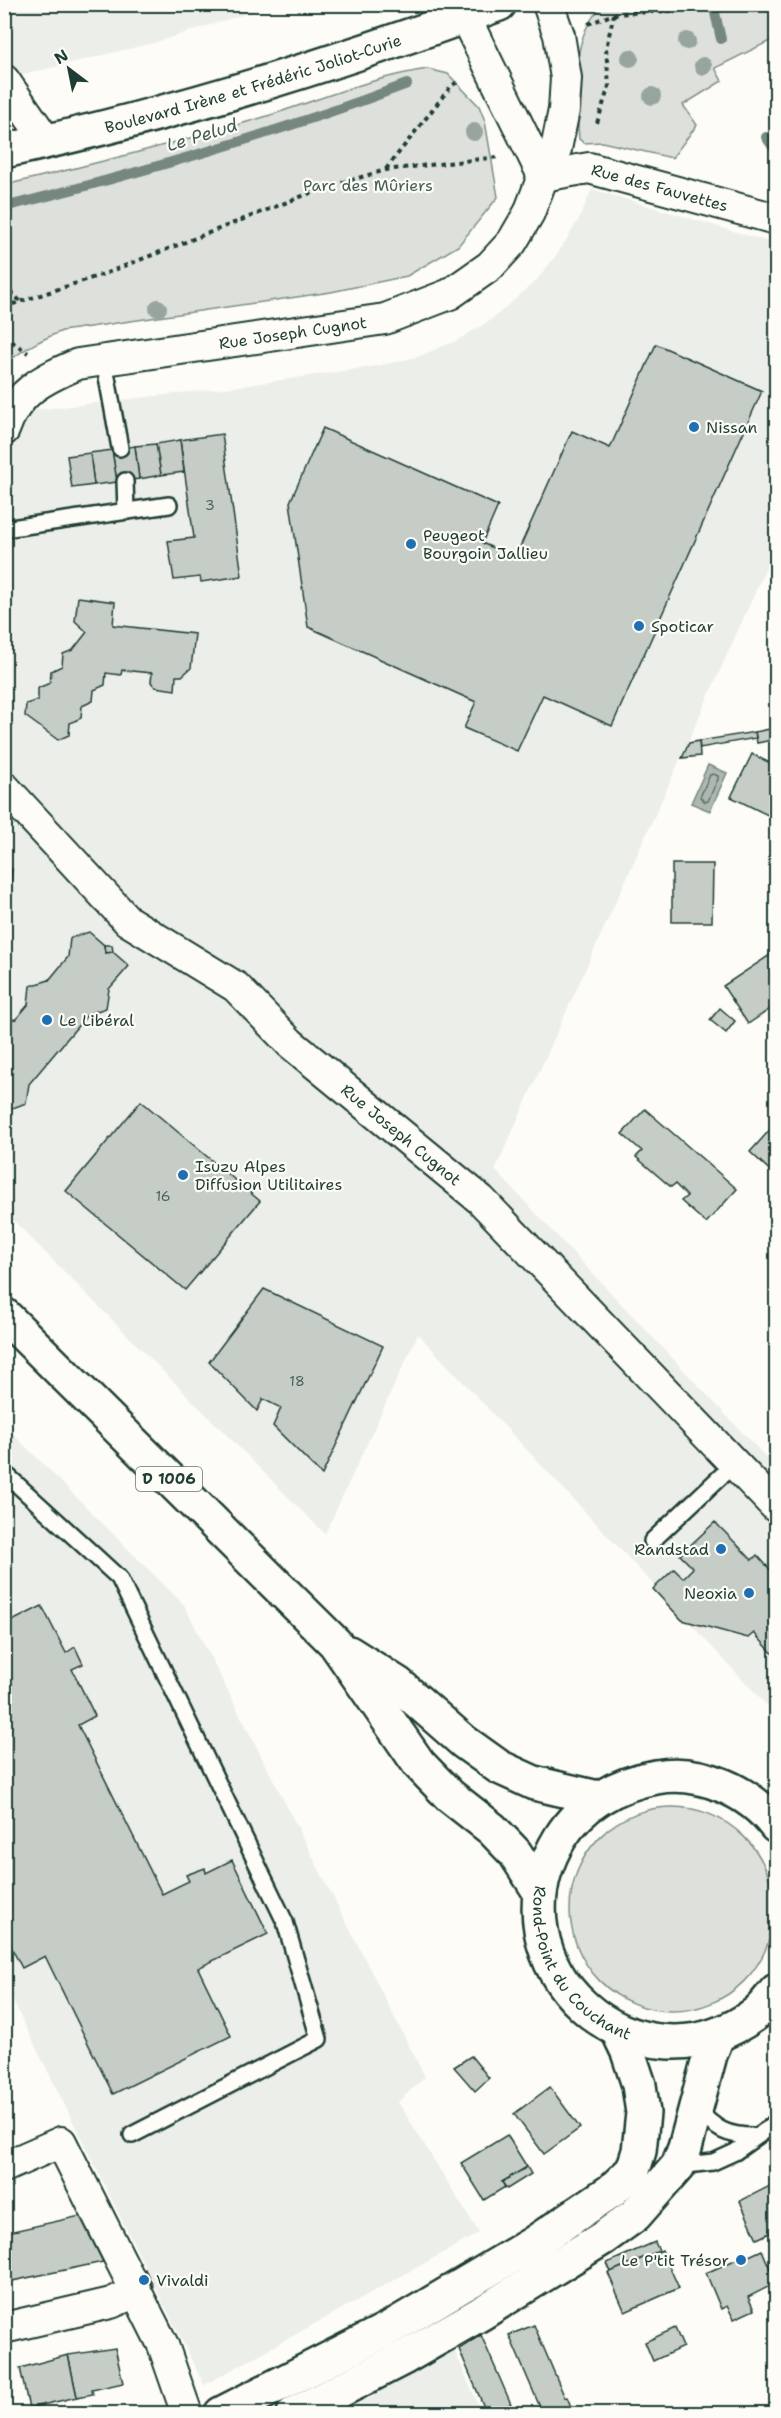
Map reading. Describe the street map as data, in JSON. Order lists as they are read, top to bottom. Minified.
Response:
{"streets":{"main road":["Boulevard Irène et Frédéric Joliot-Curie","D 1006","Rond-Point du Couchant"],"street":["Rue des Fauvettes","Rue Joseph Cugnot"]},"crossings":[["Rue des Fauvettes","Rue Joseph Cugnot"],["D 1006","Rond-Point du Couchant"]],"water":["Le Pelud"],"parks":["Parc des Mûriers"],"places":["Nissan","Peugeot Bourgoin Jallieu","Spoticar","Le Libéral","Isuzu Alpes Diffusion Utilitaires","Randstad","Neoxia","Le P'tit Trésor","Vivaldi"],"house_numbers":["3","16","18"],"north":"top left"}
